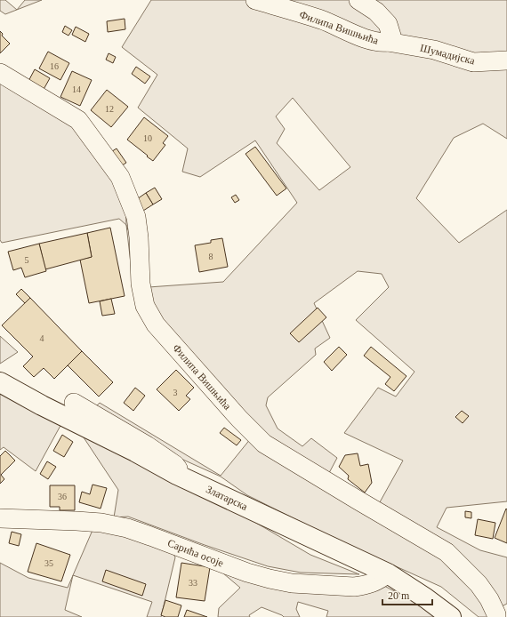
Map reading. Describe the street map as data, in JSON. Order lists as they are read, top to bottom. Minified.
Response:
{"streets":{"main road":["Златарска"],"street":["Филипа Вишњића","Шумадијска","Сарића осоје"]},"crossings":[["Филипа Вишњића","Шумадијска"],["Златарска","Сарића осоје"]],"house_numbers":["16","14","12","10","8","5","4","3","36","35","33"],"scale_bar":"20 m"}
